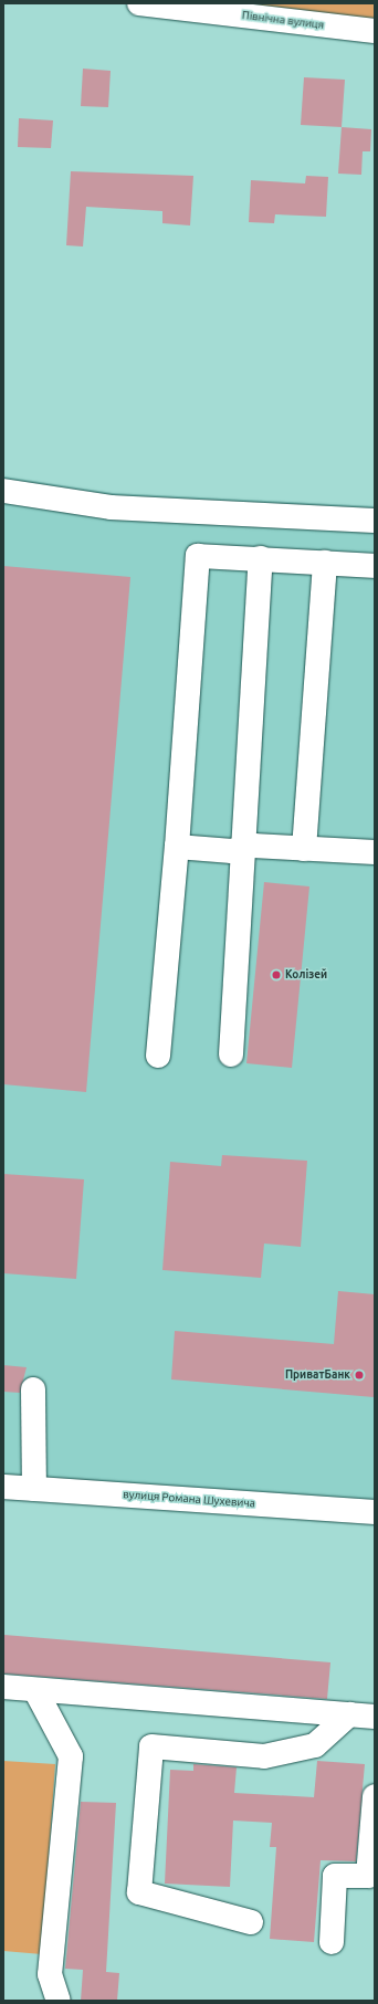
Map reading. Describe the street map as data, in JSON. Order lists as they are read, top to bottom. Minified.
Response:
{"streets":{"main road":["Північна вулиця","вулиця Романа Шухевича"]},"places":["Колізей","ПриватБанк"]}
